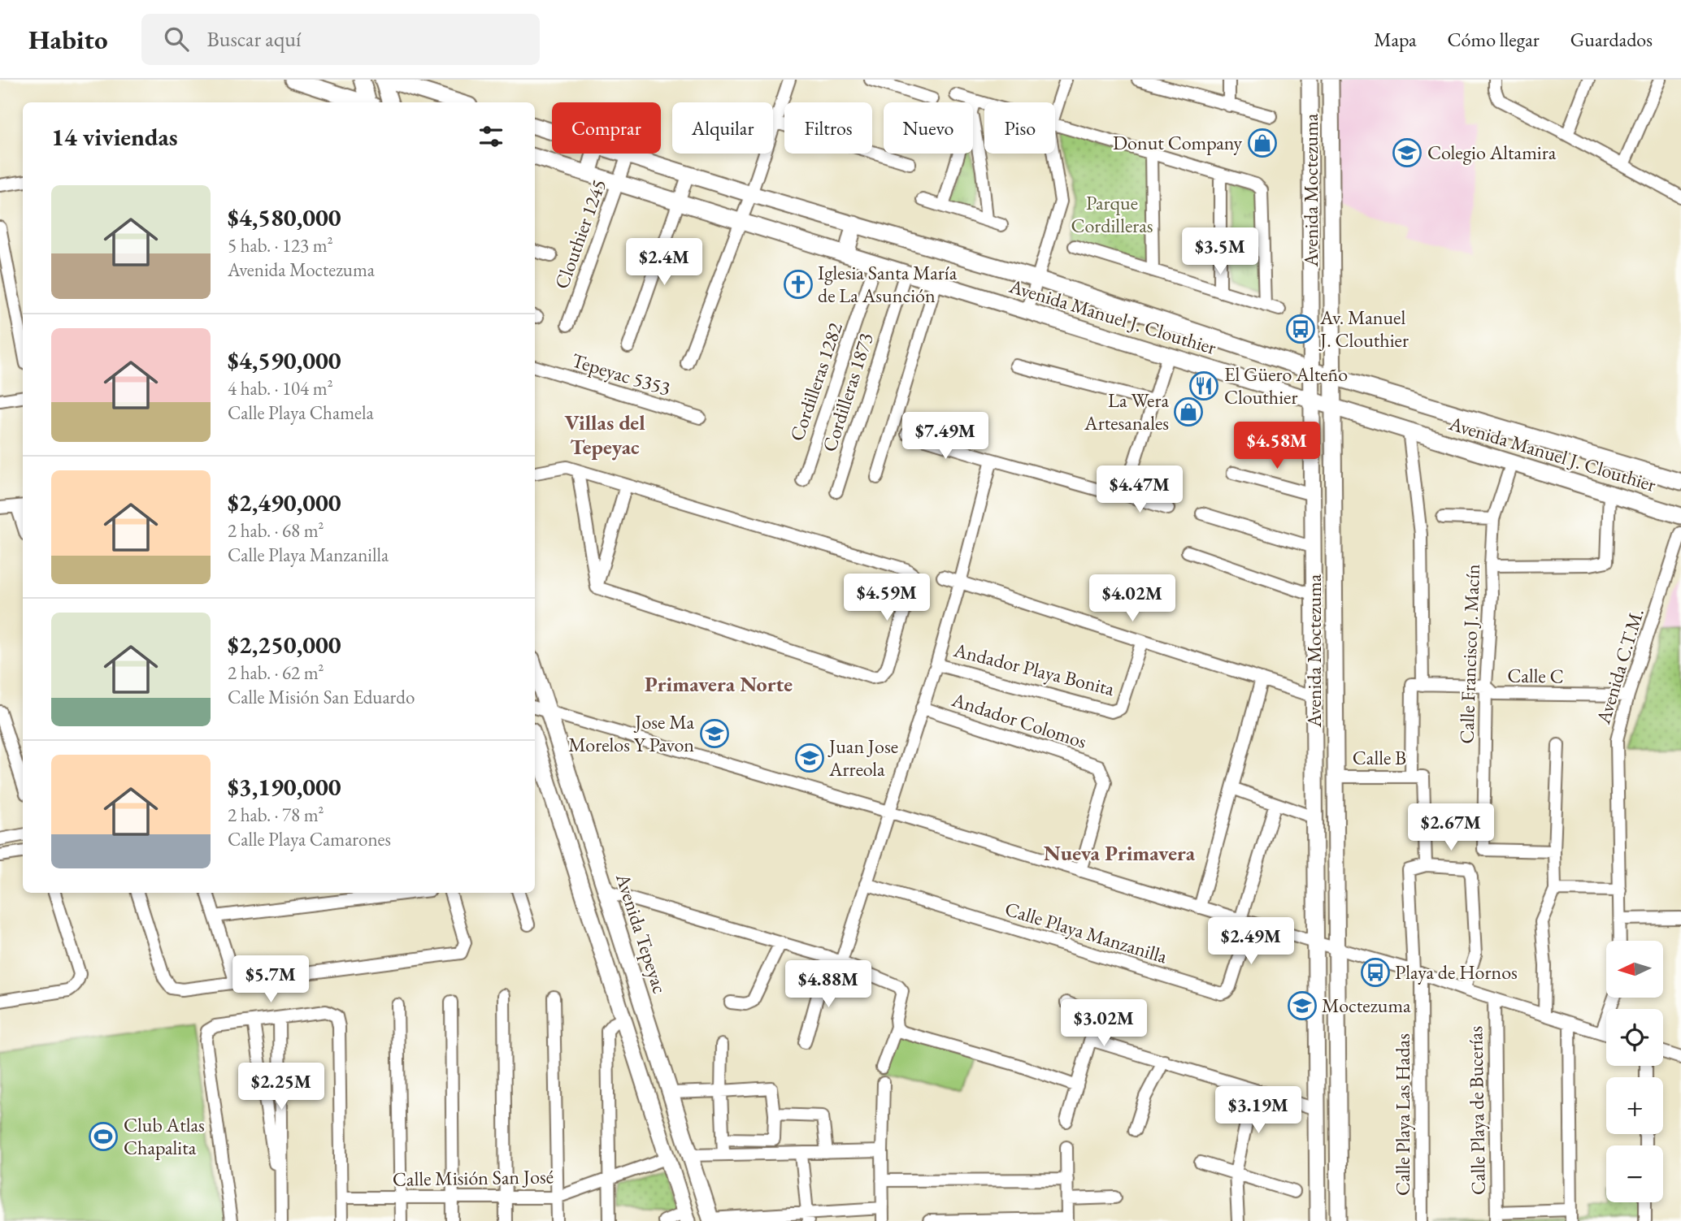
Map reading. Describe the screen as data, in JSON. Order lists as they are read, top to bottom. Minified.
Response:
{"streets":{"street":["Avenida Moctezuma","Clouthier 1245","Avenida Manuel J. Clouthier","Tepeyac 5353","Cordilleras 1282","Cordilleras 1873","Calle Francisco J. Macín","Avenida C.T.M.","Andador Playa Bonita","Calle C","Andador Colomos","Calle B","Calle Playa Manzanilla","Avenida Tepeyac","Calle Playa de Bucerías","Calle Playa Las Hadas","Calle Misión San José"]},"crossings":[["Avenida Moctezuma","Avenida Manuel J. Clouthier"],["Avenida Moctezuma","Calle B"],["Clouthier 1245","Avenida Manuel J. Clouthier"],["Avenida Manuel J. Clouthier","Cordilleras 1282"],["Avenida Manuel J. Clouthier","Cordilleras 1873"],["Avenida Manuel J. Clouthier","Calle Francisco J. Macín"],["Calle Francisco J. Macín","Calle C"],["Avenida C.T.M.","Calle C"]],"districts":["Villas del Tepeyac","Primavera Norte","Nueva Primavera"],"parks":["Parque Cordilleras"],"places":{"shop":["Donut Company","La Wera Artesanales"],"school or university":["Colegio Altamira","Jose Ma Morelos Y Pavon","Juan Jose Arreola","Moctezuma"],"church":["Iglesia Santa María de La Asunción"],"bus stop":["Av. Manuel J. Clouthier","Playa de Hornos"],"restaurant":["El Güero Alteño Clouthier"],"sports":["Club Atlas Chapalita"]},"north":"left","page":{"header":"Habito","search":"Buscar aquí","nav":["Mapa","Cómo llegar","Guardados"],"chip":["Comprar","Alquilar","Filtros","Nuevo","Piso"],"heading":"14 viviendas","list":[{"name":"$4,580,000","note":"5 hab. · 123 m² · Avenida Moctezuma"},{"name":"$4,590,000","note":"4 hab. · 104 m² · Calle Playa Chamela"},{"name":"$2,490,000","note":"2 hab. · 68 m² · Calle Playa Manzanilla"},{"name":"$2,250,000","note":"2 hab. · 62 m² · Calle Misión San Eduardo"},{"name":"$3,190,000","note":"2 hab. · 78 m² · Calle Playa Camarones"}],"price":["$3.5M","$2.4M","$7.49M","$4.58M","$4.47M","$4.59M","$4.02M","$2.67M","$2.49M","$5.7M","$4.88M","$3.02M","$2.25M","$3.19M"],"map_buttons":["+","−"]}}
